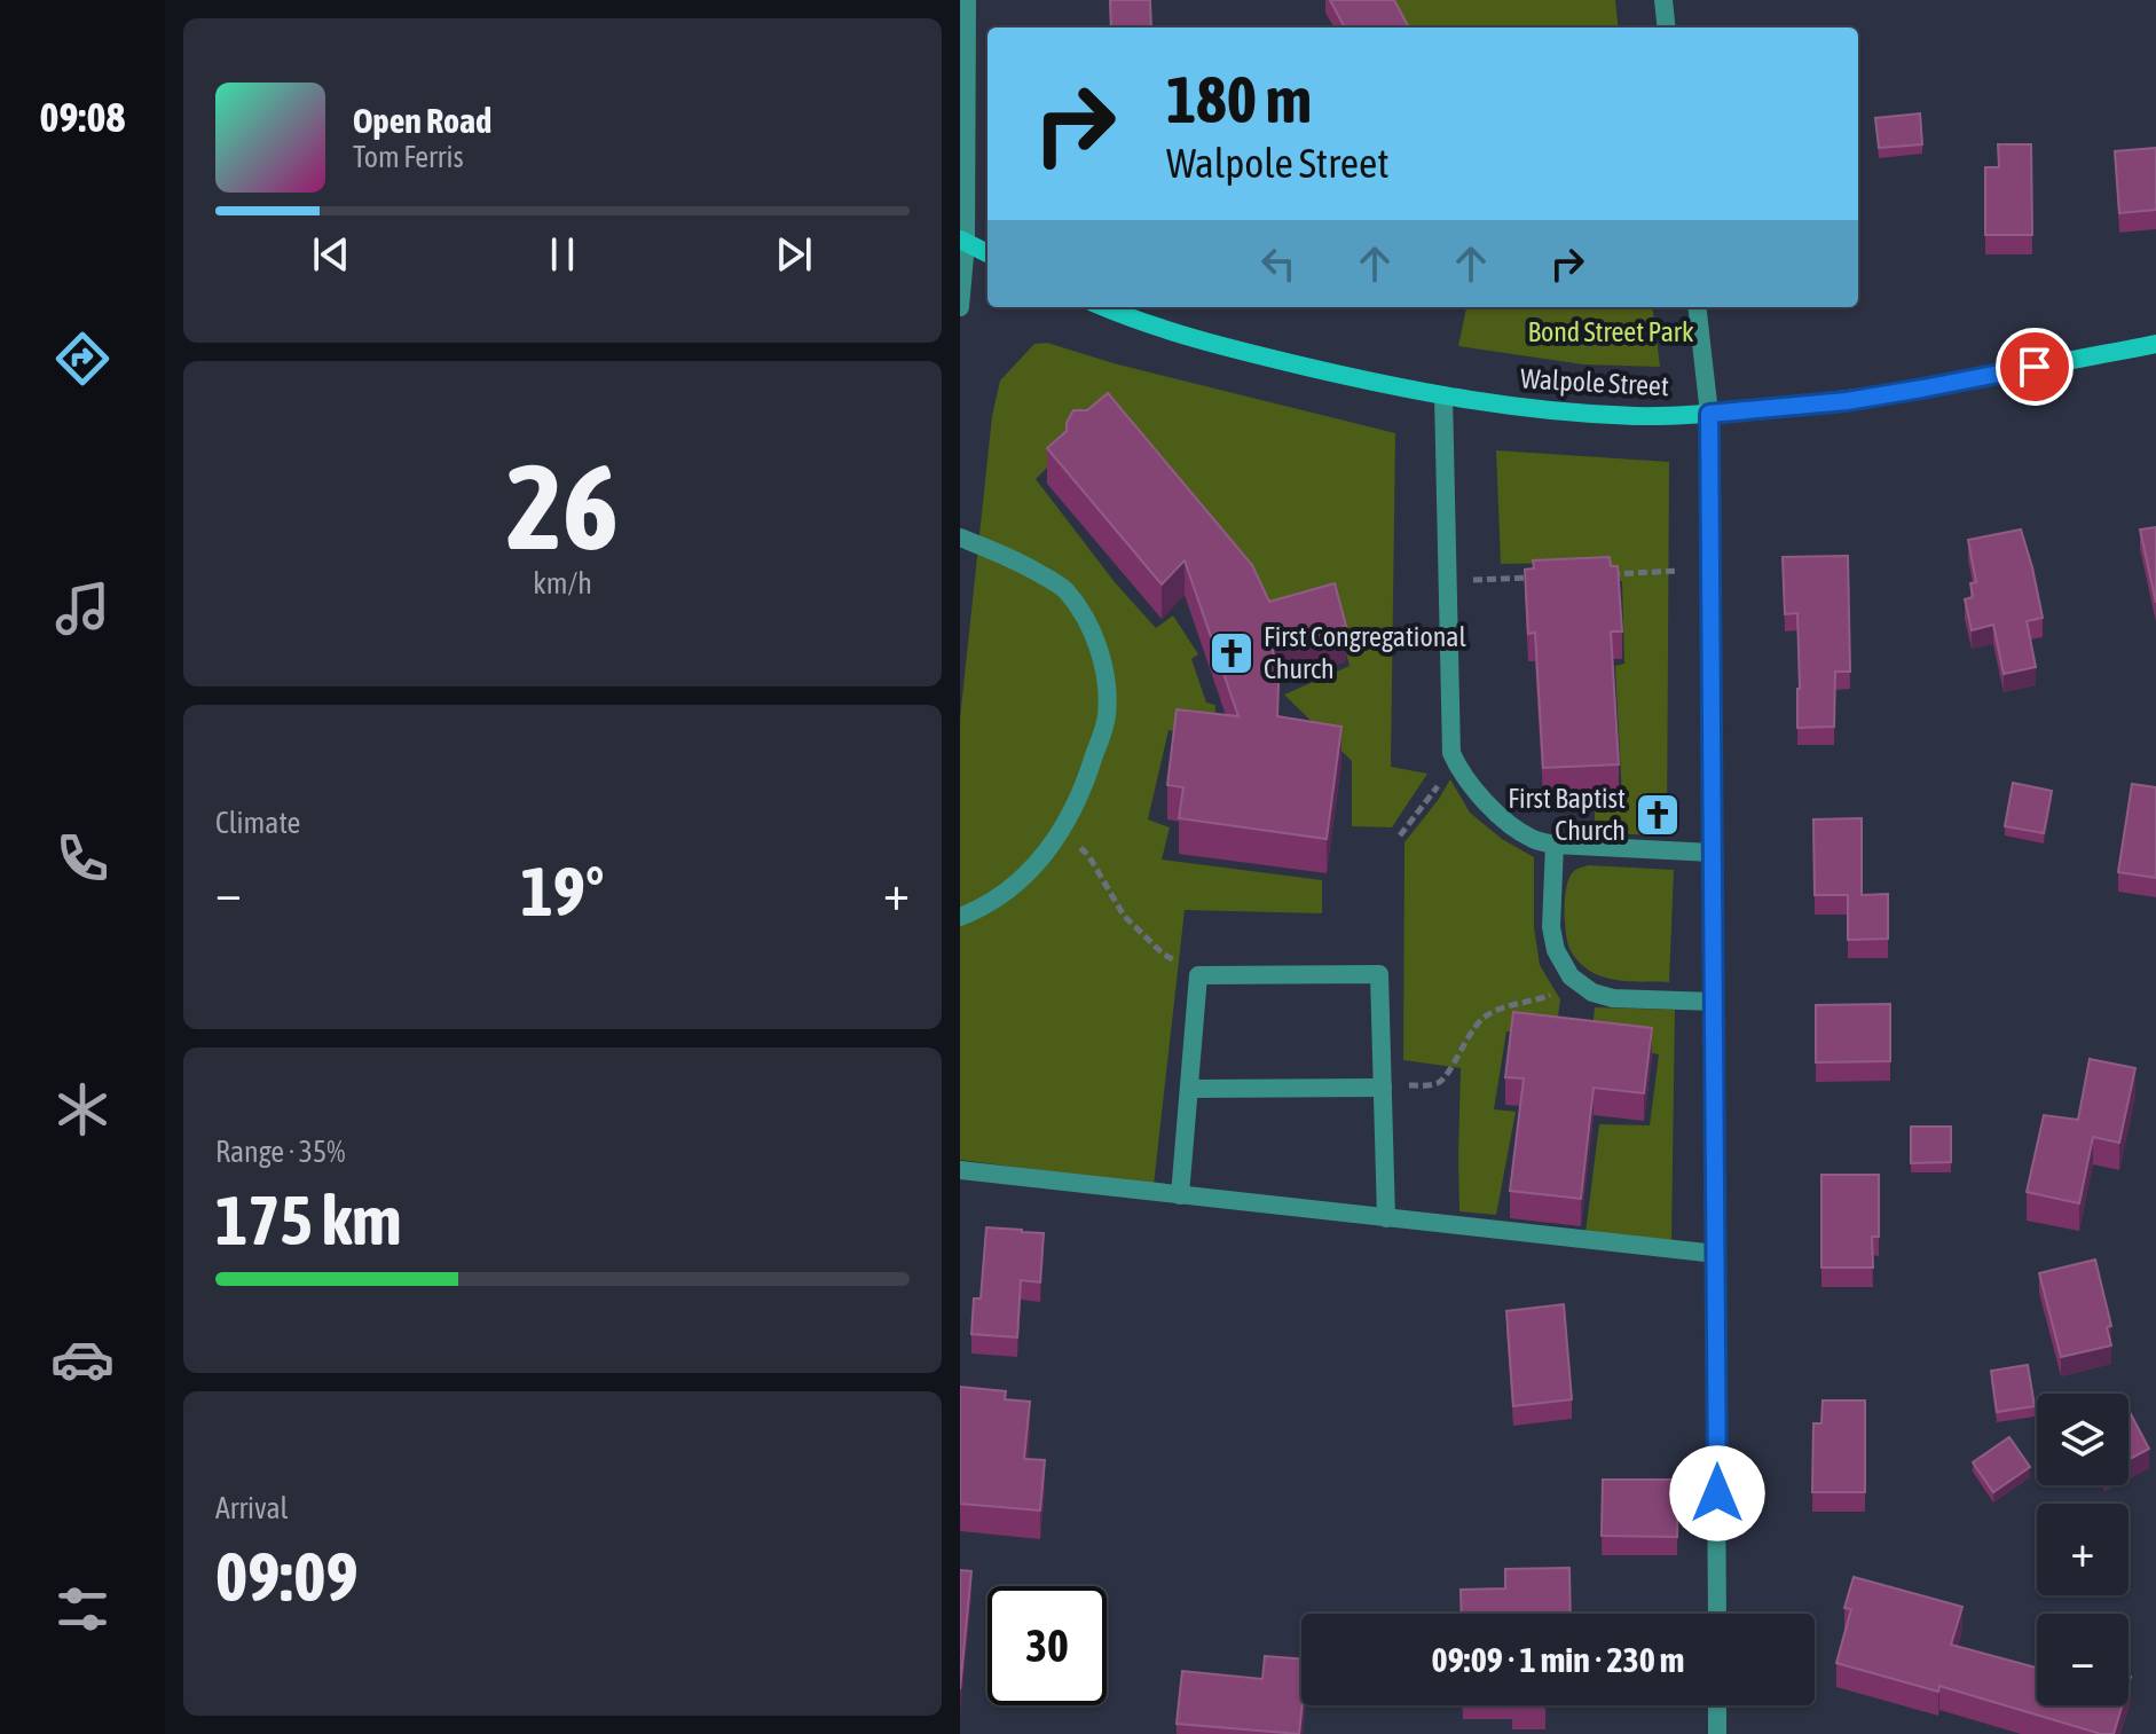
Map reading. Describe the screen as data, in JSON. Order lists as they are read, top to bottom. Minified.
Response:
{"streets":{"main road":["Walpole Street"]},"parks":["Bond Street Park"],"places":{"church":["First Congregational Church","First Baptist Church"]},"page":{"tabs":"09:08","turn":["180 m","Walpole Street"],"song":["Open Road","Tom Ferris"],"tile":[["26","km/h"],"Climate",["Range · 35%","175 km"],["Arrival","09:09"]],"heat":["−","19°","+"],"map_buttons":["+","−"],"limit":"30","trip":"09:09 · 1 min · 230 m"}}
